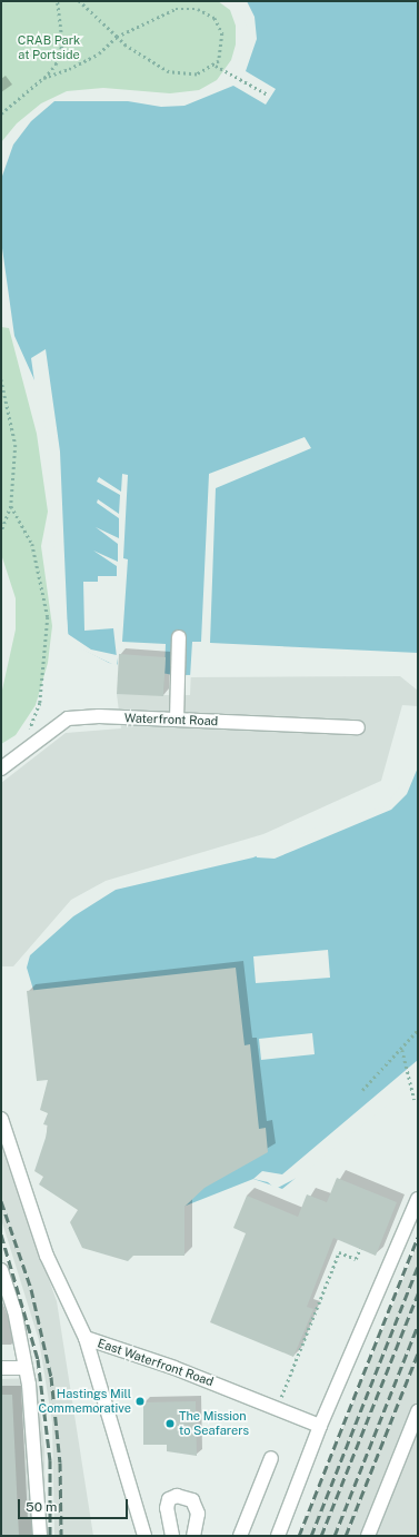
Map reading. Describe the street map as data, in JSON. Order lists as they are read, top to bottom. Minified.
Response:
{"streets":{"street":["Waterfront Road","East Waterfront Road"]},"parks":["CRAB Park at Portside"],"places":["Hastings Mill Commemorative","The Mission to Seafarers"],"scale_bar":"50 m"}
